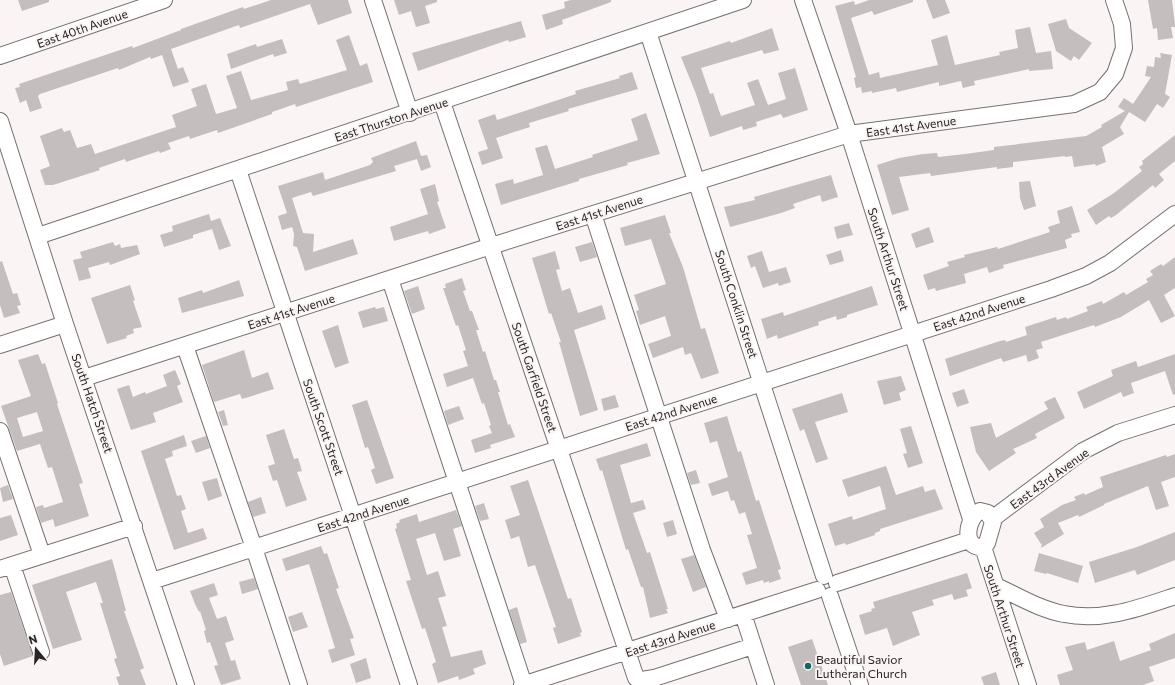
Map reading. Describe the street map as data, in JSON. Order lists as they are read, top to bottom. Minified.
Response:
{"streets":{"street":["East 40th Avenue","East Thurston Avenue","East 41st Avenue","South Arthur Street","South Conklin Street","East 42nd Avenue","South Garfield Street","South Hatch Street","South Scott Street","East 43rd Avenue"]},"crossings":[["East Thurston Avenue","South Conklin Street"],["East Thurston Avenue","South Garfield Street"],["East Thurston Avenue","South Hatch Street"],["East Thurston Avenue","South Scott Street"],["East 41st Avenue","South Arthur Street"],["East 41st Avenue","South Conklin Street"],["East 41st Avenue","South Garfield Street"],["East 41st Avenue","South Hatch Street"],["East 41st Avenue","South Scott Street"],["South Arthur Street","East 42nd Avenue"],["South Arthur Street","East 43rd Avenue"],["South Conklin Street","East 42nd Avenue"],["South Conklin Street","East 43rd Avenue"],["East 42nd Avenue","South Garfield Street"],["East 42nd Avenue","South Hatch Street"],["East 42nd Avenue","South Scott Street"],["South Garfield Street","East 43rd Avenue"]],"places":["Beautiful Savior Lutheran Church"],"north":"top"}
